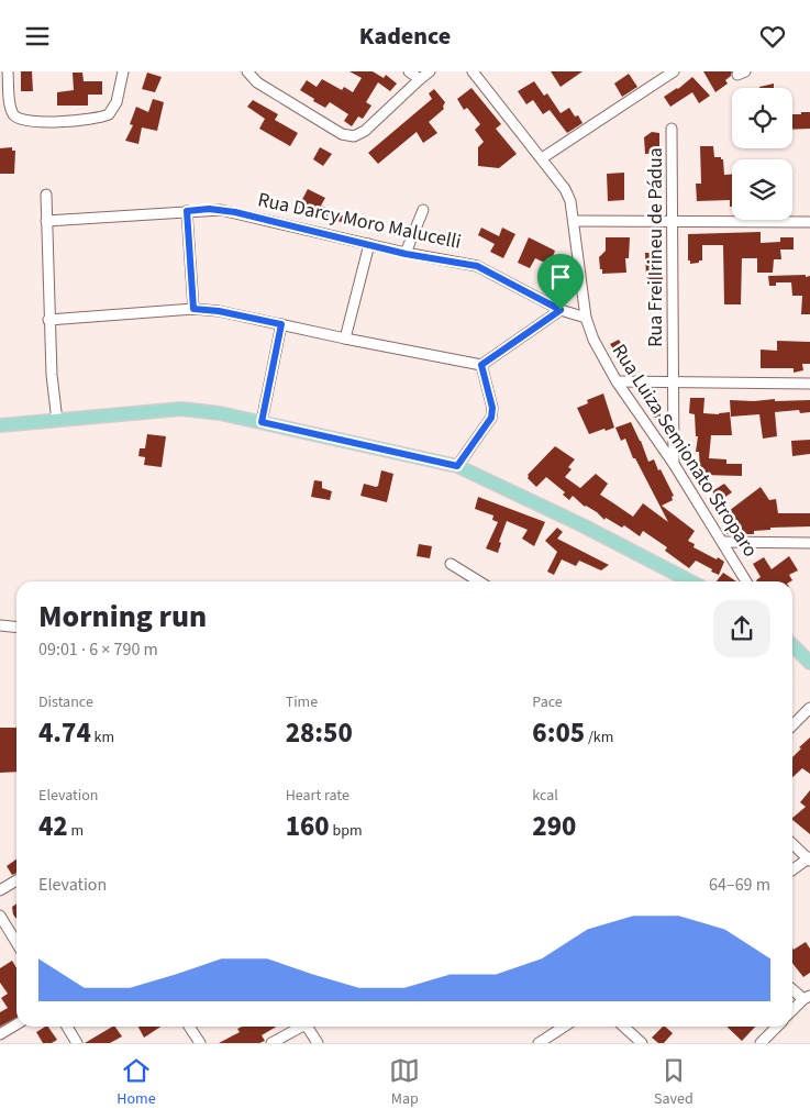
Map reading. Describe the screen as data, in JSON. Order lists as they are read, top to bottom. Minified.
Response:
{"streets":{"street":["Rua Darcy Moro Malucelli","Rua Frei Irineu de Pádua","Rua Luiza Semionato Stroparo"]},"crossings":[["Rua Darcy Moro Malucelli","Rua Luiza Semionato Stroparo"],["Rua Frei Irineu de Pádua","Rua Luiza Semionato Stroparo"]],"page":{"header":"Kadence","heading":["Morning run","09:01 · 6 × 790 m"],"stats":[["Distance","4.74 km"],["Time","28:50"],["Pace","6:05 /km"],["Elevation","42 m"],["Heart rate","160 bpm"],["kcal","290"]],"chart":["Elevation","64–69 m"],"tabs":["Home","Map","Saved"]}}
